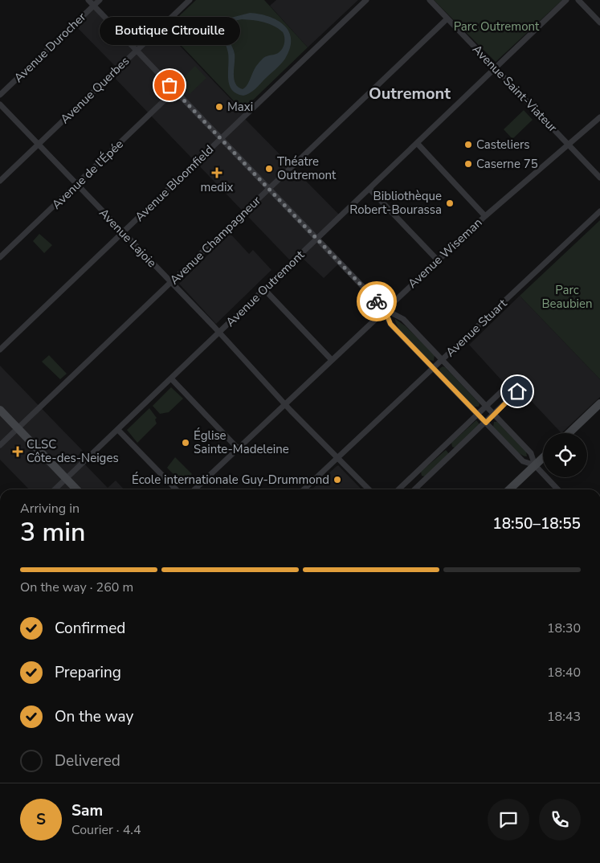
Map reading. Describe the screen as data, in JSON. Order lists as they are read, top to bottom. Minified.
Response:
{"streets":{"street":["Avenue Durocher","Avenue Saint-Viateur","Avenue Querbes","Avenue de l'Épée","Avenue Bloomfield","Avenue Lajoie","Avenue Champagneur","Avenue Wiseman","Avenue Outremont","Avenue Stuart"]},"crossings":[["Avenue Saint-Viateur","Avenue Champagneur"],["Avenue Saint-Viateur","Avenue Wiseman"],["Avenue Saint-Viateur","Avenue Outremont"],["Avenue Querbes","Avenue Lajoie"],["Avenue de l'Épée","Avenue Lajoie"],["Avenue Bloomfield","Avenue Lajoie"],["Avenue Lajoie","Avenue Champagneur"],["Avenue Lajoie","Avenue Wiseman"],["Avenue Lajoie","Avenue Outremont"],["Avenue Lajoie","Avenue Stuart"]],"districts":["Outremont"],"parks":["Parc Outremont","Parc Beaubien"],"places":{"other":["Boutique Citrouille","Maxi","Casteliers","Caserne 75","Théatre Outremont","Bibliothèque Robert-Bourassa","Église Sainte-Madeleine","École internationale Guy-Drummond"],"health":["medix","CLSC Côte-des-Neiges"]},"page":{"bubble":"Boutique Citrouille","heading":["3 min","Arriving in","18:50–18:55"],"panel":["Sam","Courier · 4.4"],"bar":"On the way · 260 m","list":[["Confirmed","18:30"],["Preparing","18:40"],["On the way","18:43"],"Delivered"],"round":"S"}}
